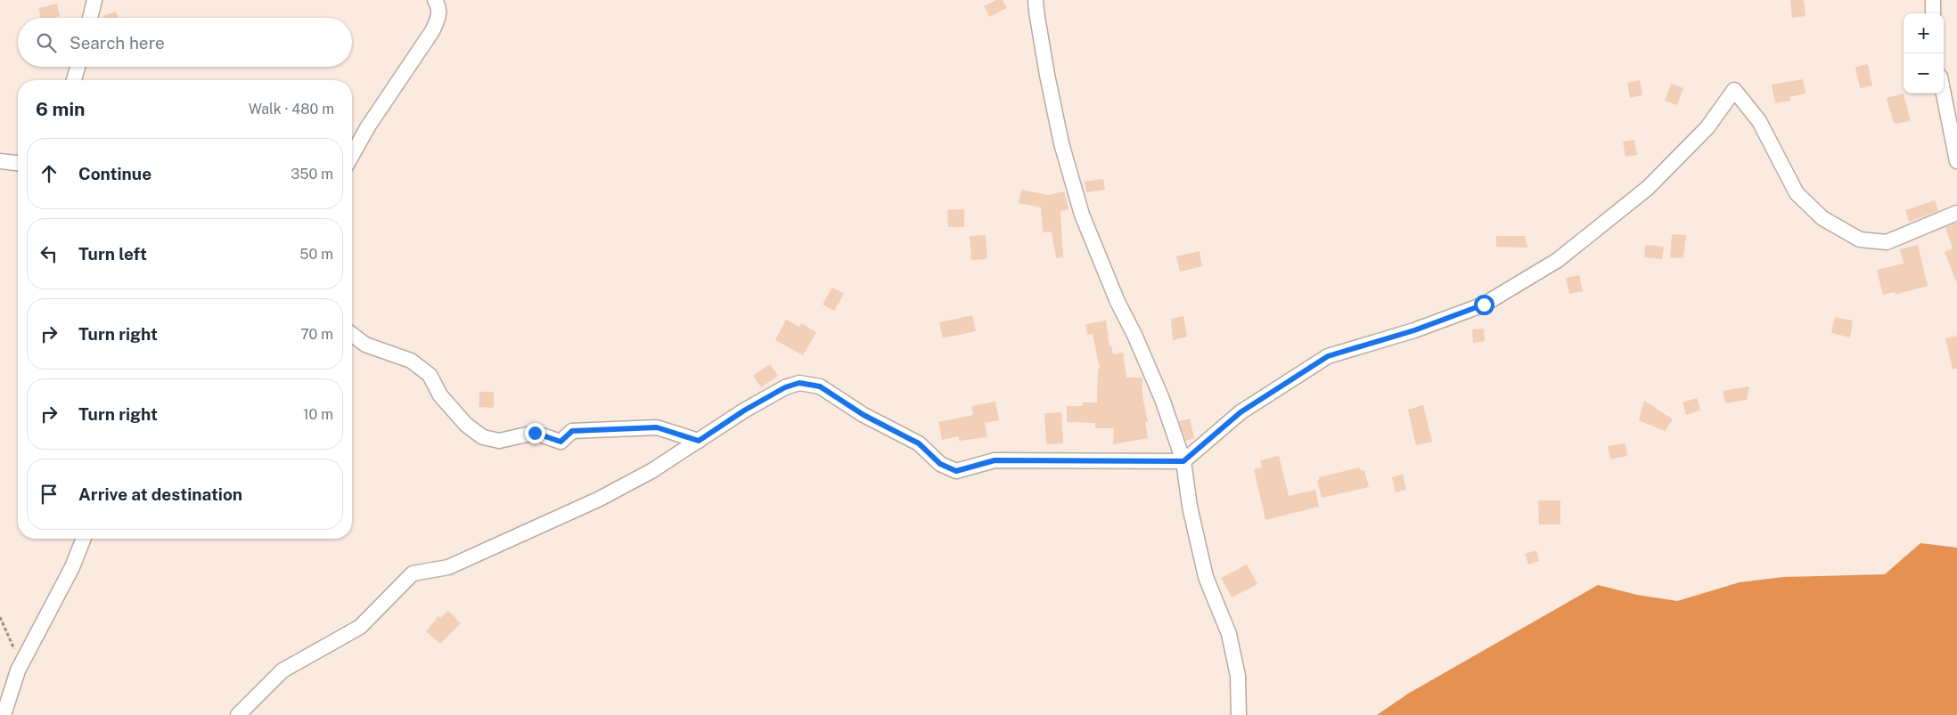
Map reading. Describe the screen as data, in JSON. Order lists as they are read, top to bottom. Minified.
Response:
{"page":{"map_buttons":["+","−"],"search":"Search here","heading":["6 min","Walk · 480 m"],"list":[["Continue","350 m"],["Turn left","50 m"],["Turn right","70 m"],["Turn right","10 m"],"Arrive at destination"]}}
